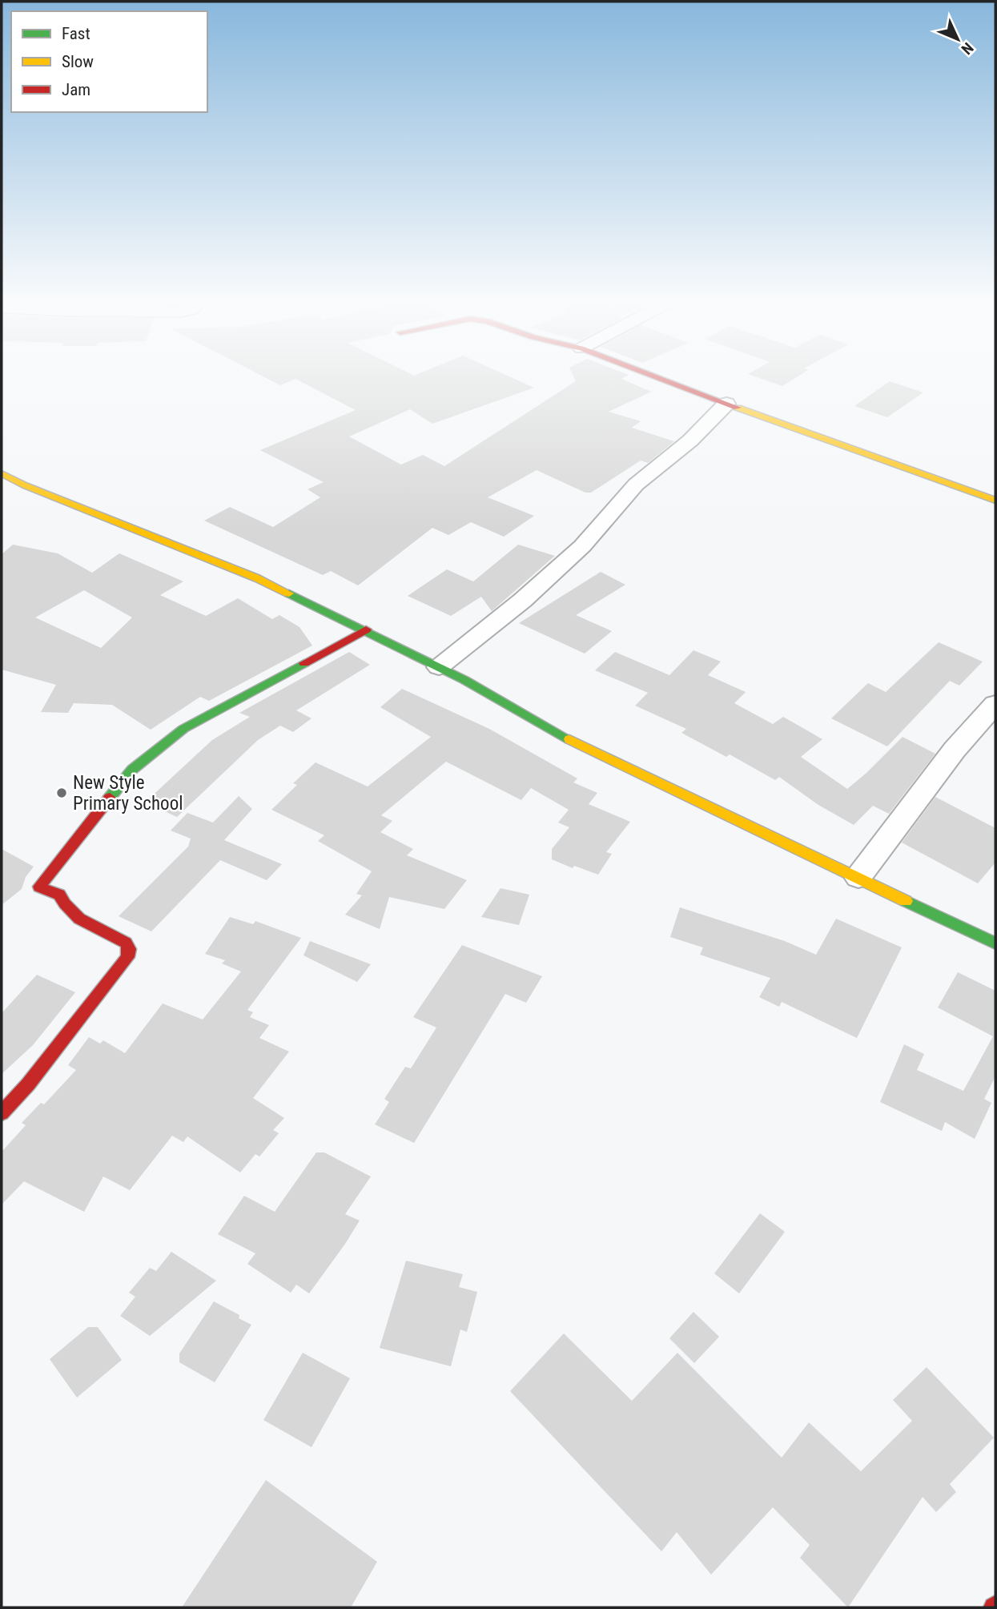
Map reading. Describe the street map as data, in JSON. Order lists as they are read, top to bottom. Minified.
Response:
{"places":["New Style Primary School"],"legend":["Fast","Slow","Jam"],"north":"bottom right"}
